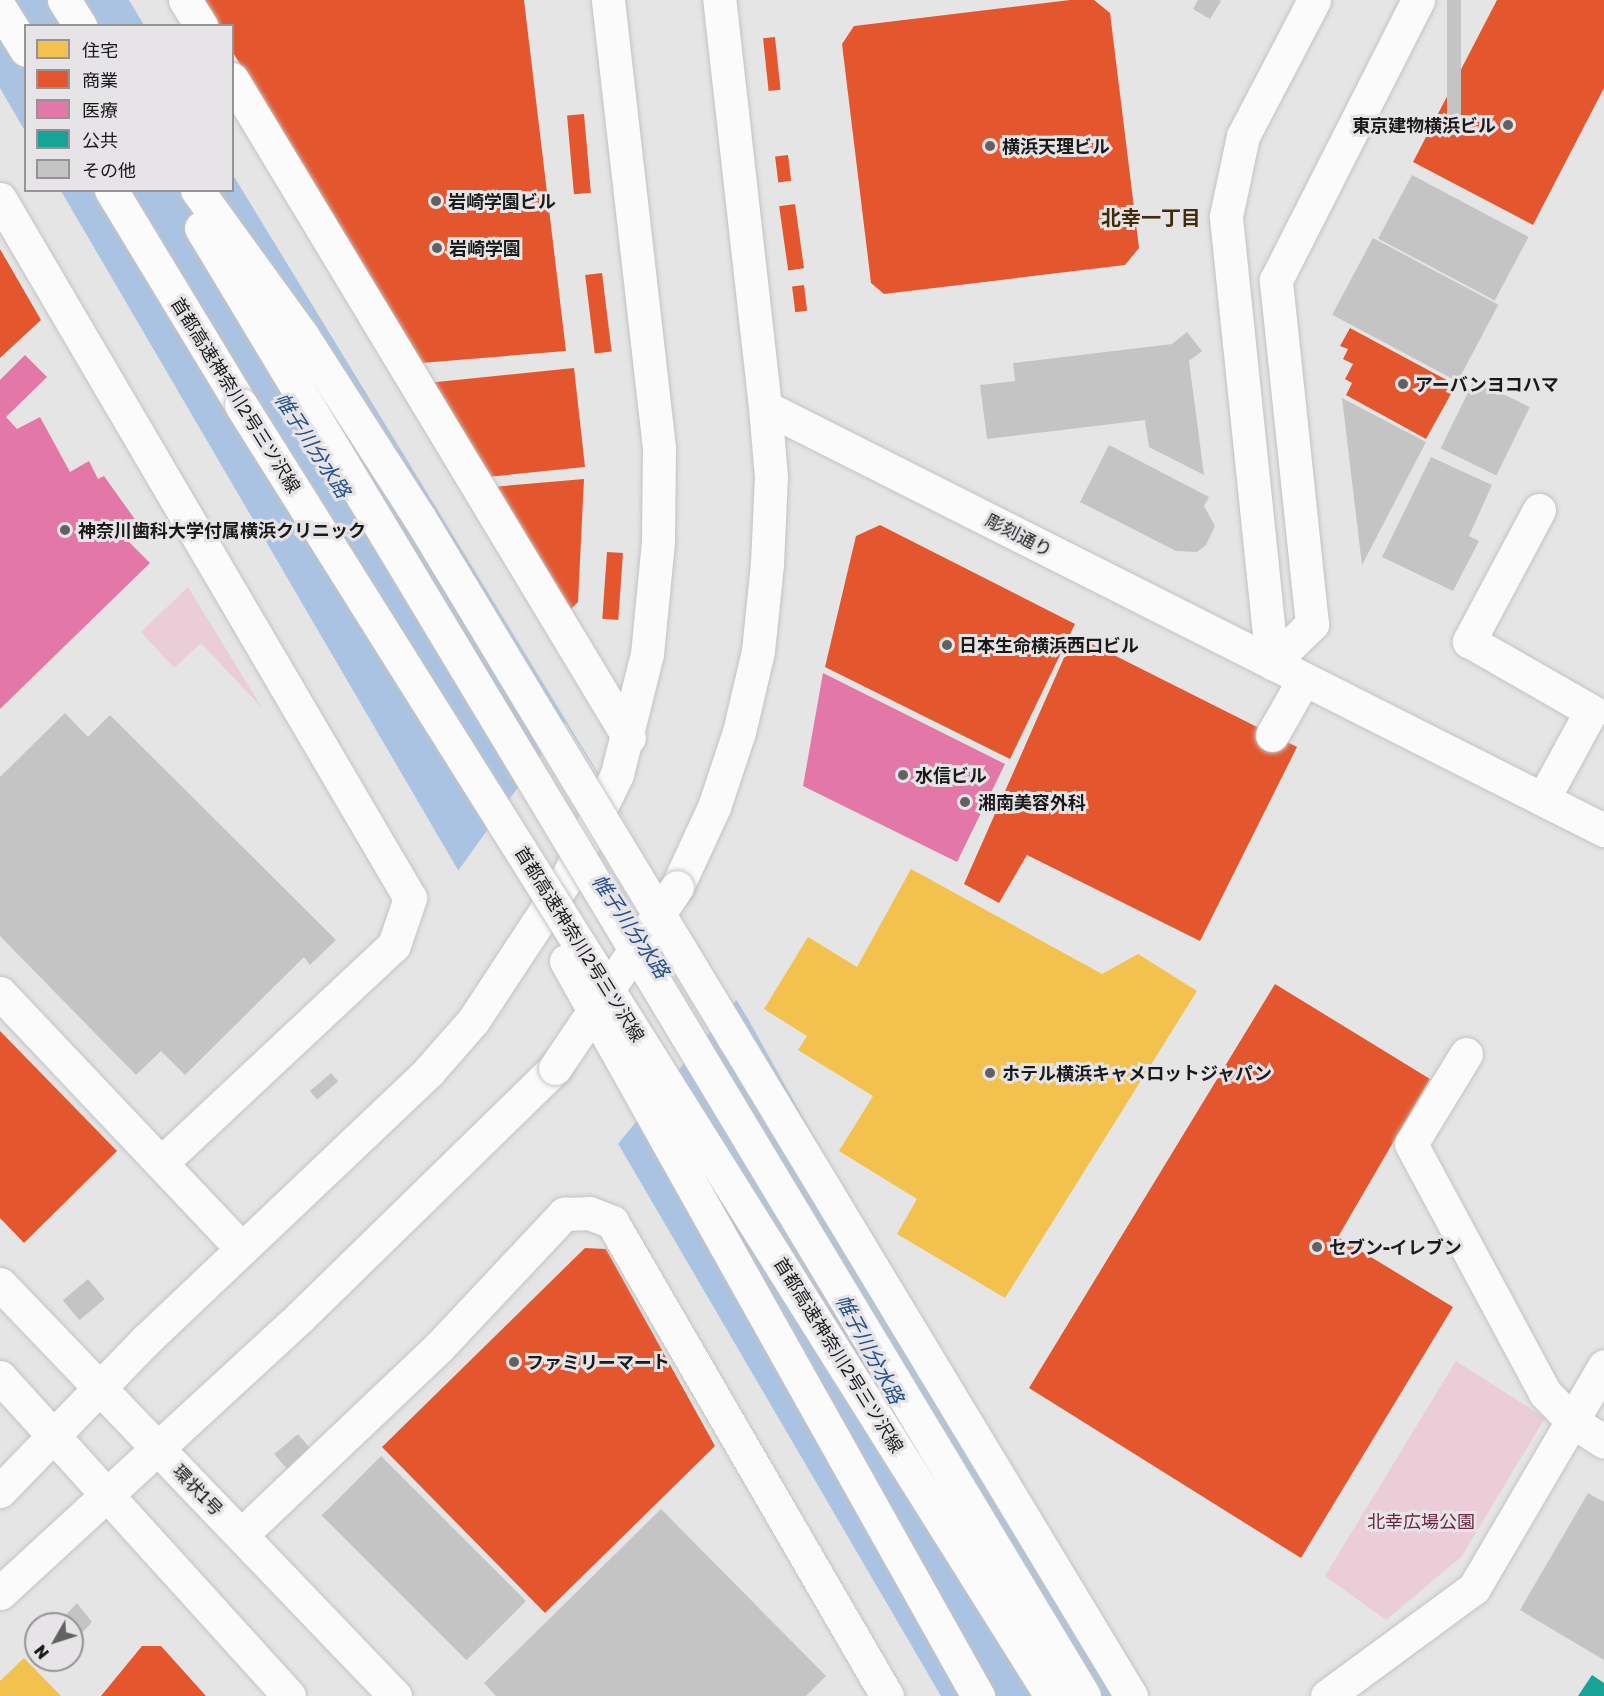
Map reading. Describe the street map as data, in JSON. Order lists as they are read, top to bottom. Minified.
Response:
{"streets":{"main road":["首都高速神奈川2号三ツ沢線","彫刻通り","環状1号"]},"districts":["北幸一丁目"],"water":["帷子川分水路"],"parks":["北幸広場公園"],"places":["東京建物横浜ビル","横浜天理ビル","岩崎学園ビル","岩崎学園","アーバンヨコハマ","神奈川歯科大学付属横浜クリニック","日本生命横浜西口ビル","水信ビル","湘南美容外科","ホテル横浜キャメロットジャパン","セブン-イレブン","ファミリーマート"],"legend":["住宅","商業","医療","公共","その他"],"north":"bottom left"}
